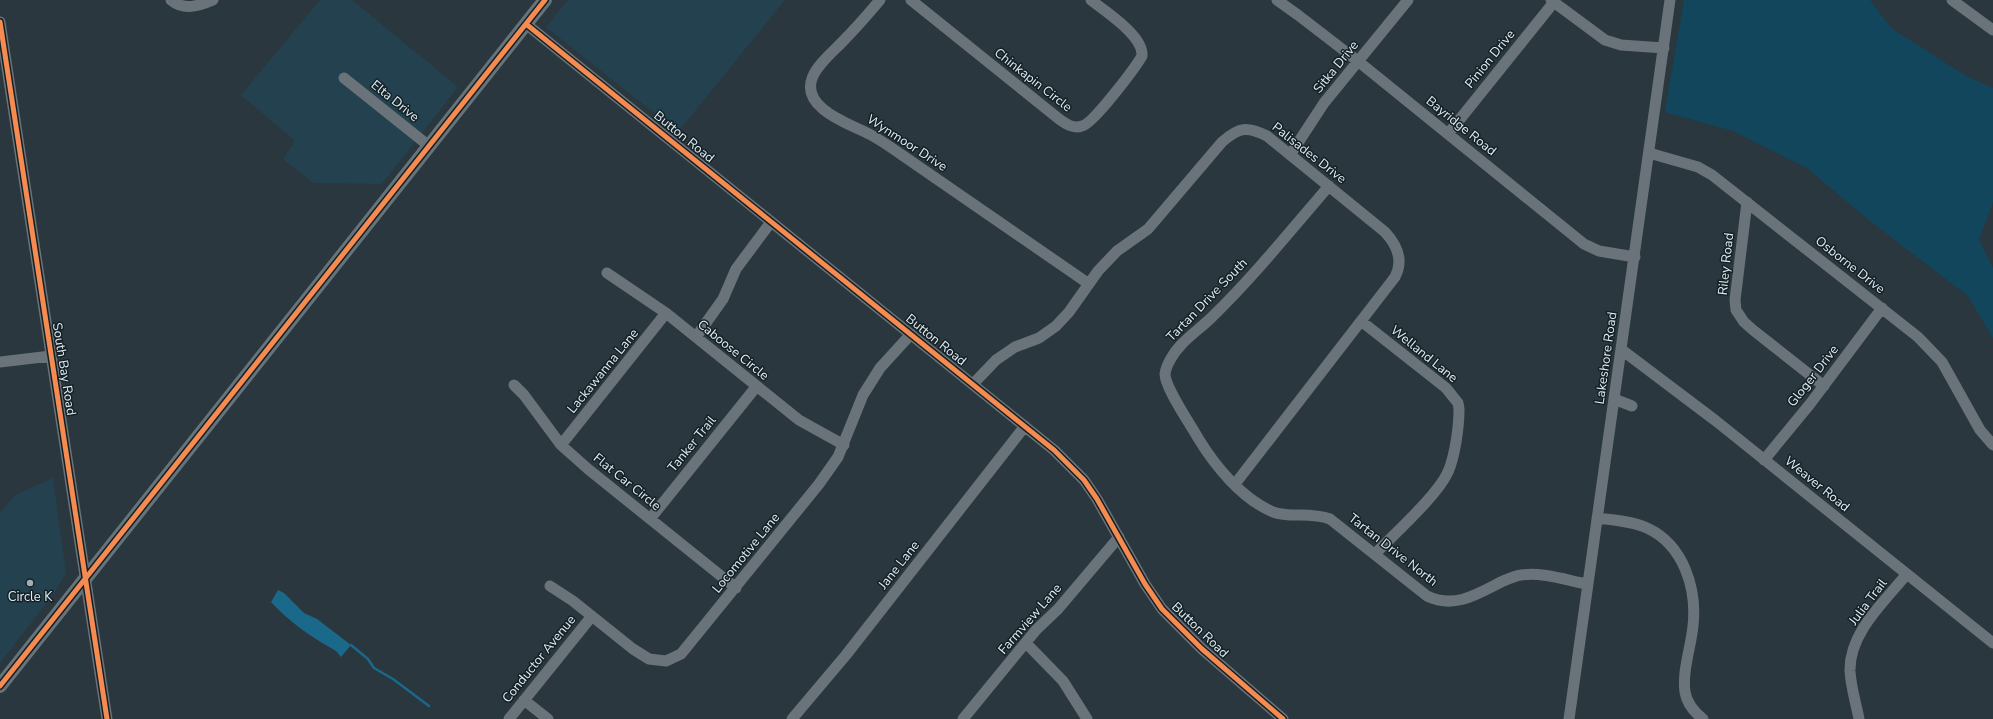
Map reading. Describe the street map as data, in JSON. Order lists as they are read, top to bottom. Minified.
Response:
{"streets":{"street":["Pinion Drive","Sitka Drive","Chinkapin Circle","Elta Drive","Bayridge Road","Button Road","Wynmoor Drive","Palisades Drive","Riley Road","Osborne Drive","Tartan Drive South","Caboose Circle","Welland Lane","Lakeshore Road","South Bay Road","Lackawanna Lane","Gloger Drive","Tanker Trail","Flat Car Circle","Weaver Road","Tartan Drive North","Locomotive Lane","Jane Lane","Julia Trail","Farmview Lane","Conductor Avenue"]},"crossings":[["Pinion Drive","Bayridge Road"],["Sitka Drive","Bayridge Road"],["Sitka Drive","Palisades Drive"],["Bayridge Road","Lakeshore Road"],["Button Road","Palisades Drive"],["Button Road","Locomotive Lane"],["Button Road","Jane Lane"],["Button Road","Farmview Lane"],["Wynmoor Drive","Palisades Drive"],["Palisades Drive","Tartan Drive South"],["Palisades Drive","Welland Lane"],["Palisades Drive","Tartan Drive North"],["Riley Road","Osborne Drive"],["Riley Road","Gloger Drive"],["Osborne Drive","Lakeshore Road"],["Osborne Drive","Gloger Drive"],["Tartan Drive South","Tartan Drive North"],["Caboose Circle","Lackawanna Lane"],["Caboose Circle","Tanker Trail"],["Caboose Circle","Locomotive Lane"],["Welland Lane","Tartan Drive North"],["Lakeshore Road","Weaver Road"],["Lakeshore Road","Tartan Drive North"],["Lackawanna Lane","Flat Car Circle"],["Gloger Drive","Weaver Road"],["Tanker Trail","Flat Car Circle"],["Flat Car Circle","Locomotive Lane"],["Weaver Road","Julia Trail"],["Locomotive Lane","Conductor Avenue"]],"places":["Circle K"]}
